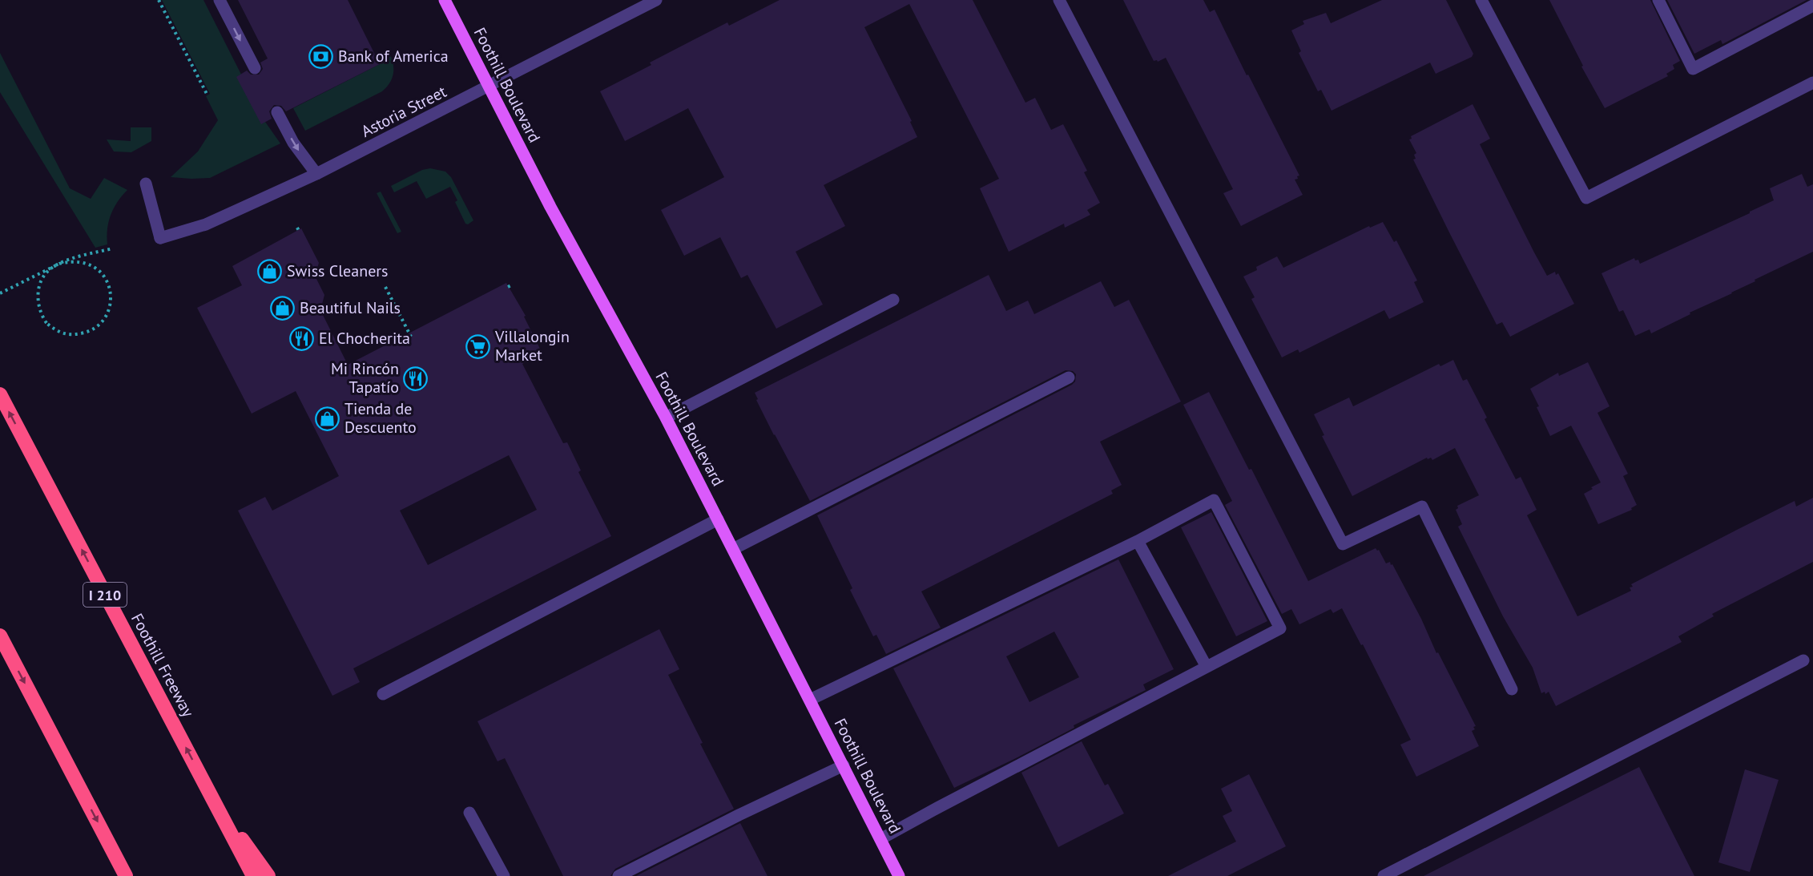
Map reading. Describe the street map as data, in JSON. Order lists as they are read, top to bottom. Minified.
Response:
{"streets":{"highway":["I 210","Foothill Freeway"],"main road":["Foothill Boulevard"],"street":["Astoria Street"]},"crossings":[["Foothill Boulevard","Astoria Street"]],"places":{"bank":["Bank of America"],"shop":["Swiss Cleaners","Beautiful Nails","Tienda de Descuento"],"restaurant":["El Chocherita","Mi Rincón Tapatío"],"supermarket":["Villalongin Market"]}}
